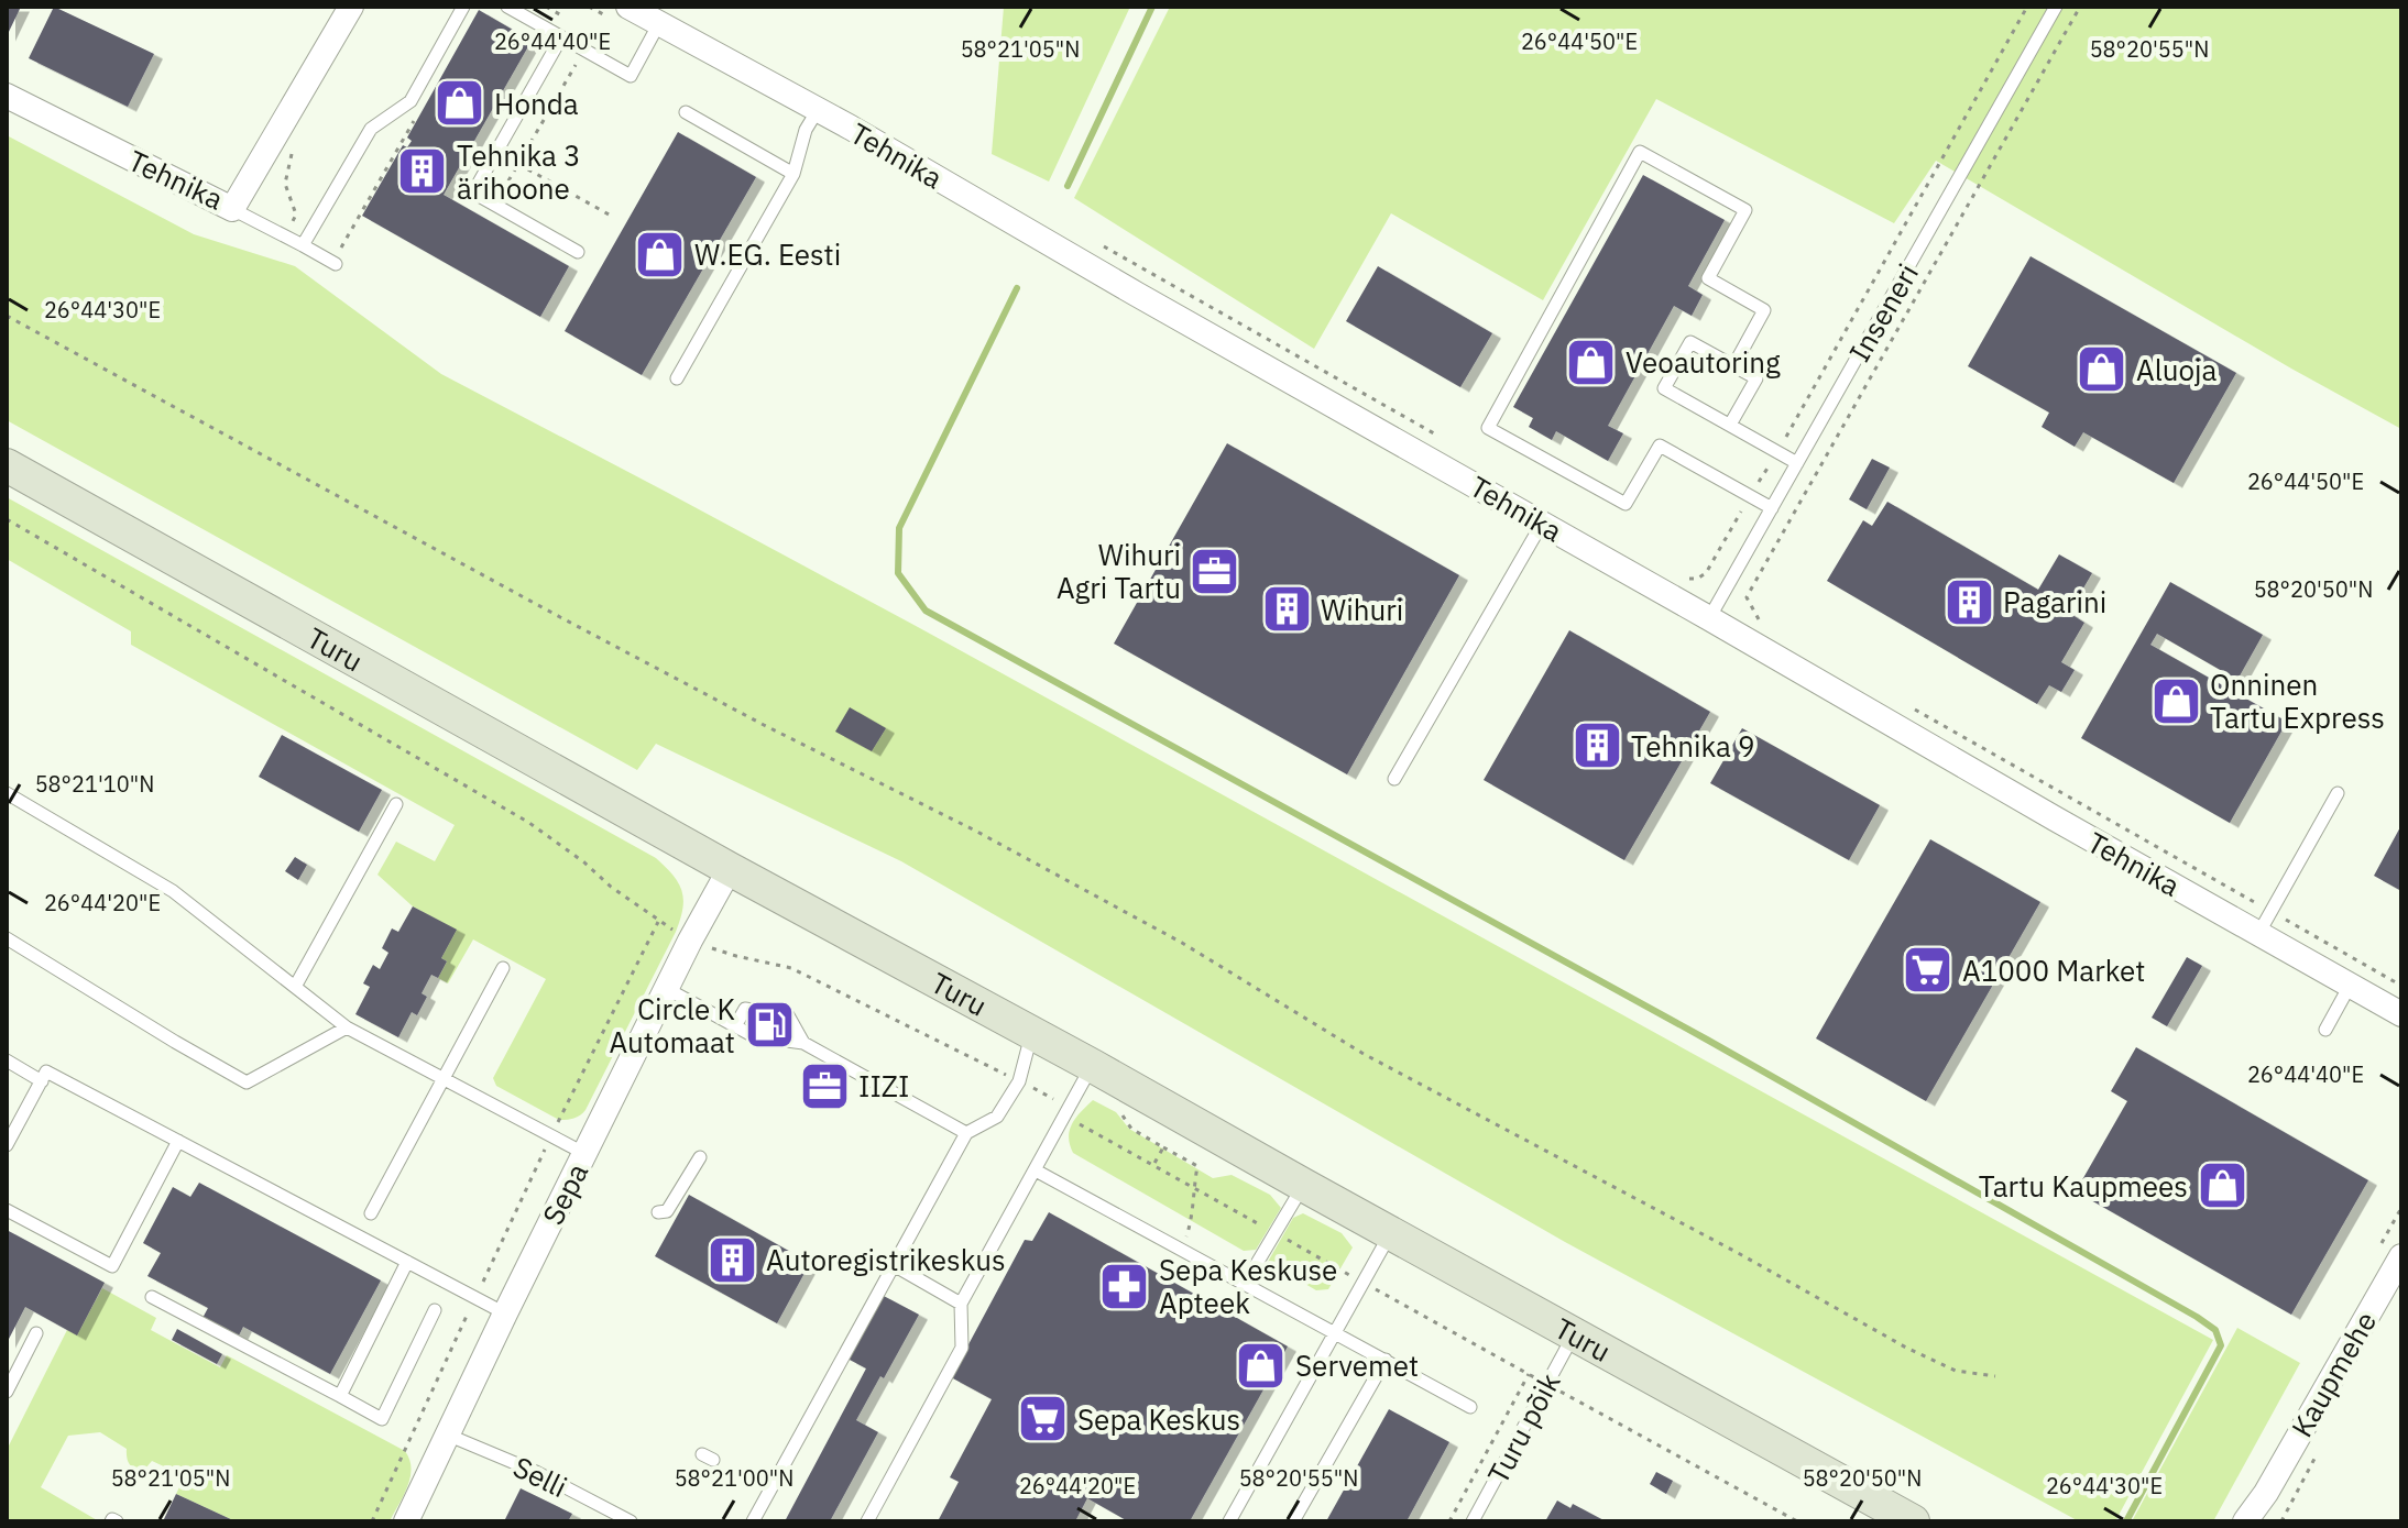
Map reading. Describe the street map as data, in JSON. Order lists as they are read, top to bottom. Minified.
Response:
{"streets":{"main road":["Turu"],"street":["Tehnika","Sepa","Kaupmehe"],"lane":["Inseneri","Turu põik","Selli"]},"crossings":[["Tehnika","Inseneri"],["Turu","Sepa"],["Turu","Turu põik"],["Sepa","Selli"]],"places":{"shop":["Honda","W.EG. Eesti","Veoautoring","Aluoja","Onninen Tartu Express","Tartu Kaupmees","Servemet"],"building":["Tehnika 3 ärihoone","Pagarini","Wihuri","Tehnika 9","Autoregistrikeskus"],"office":["Wihuri Agri Tartu","IIZI"],"supermarket":["A1000 Market","Sepa Keskus"],"fuel station":["Circle K Automaat"],"pharmacy":["Sepa Keskuse Apteek"]},"coordinates":["26°44'40\"E","26°44'50\"E","58°21'05\"N","58°20'55\"N","26°44'30\"E","58°20'50\"N","58°21'10\"N","26°44'20\"E","58°21'00\"N"]}
